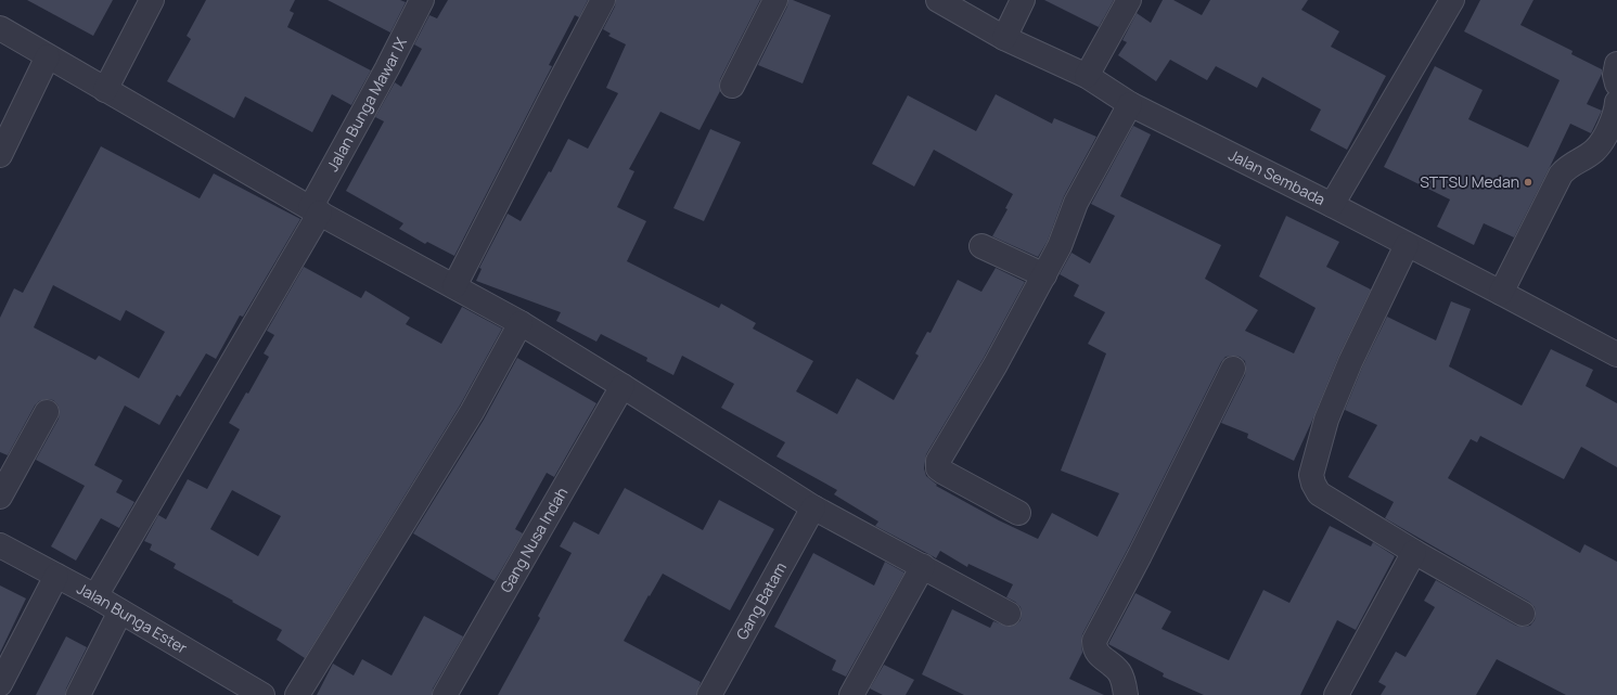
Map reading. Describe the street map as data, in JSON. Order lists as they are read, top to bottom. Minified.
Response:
{"streets":{"street":["Jalan Bunga Mawar IX","Jalan Sembada","Gang Nusa Indah","Gang Batam","Jalan Bunga Ester"]},"crossings":[["Jalan Bunga Mawar IX","Jalan Bunga Ester"]],"places":["STTSU Medan"]}
